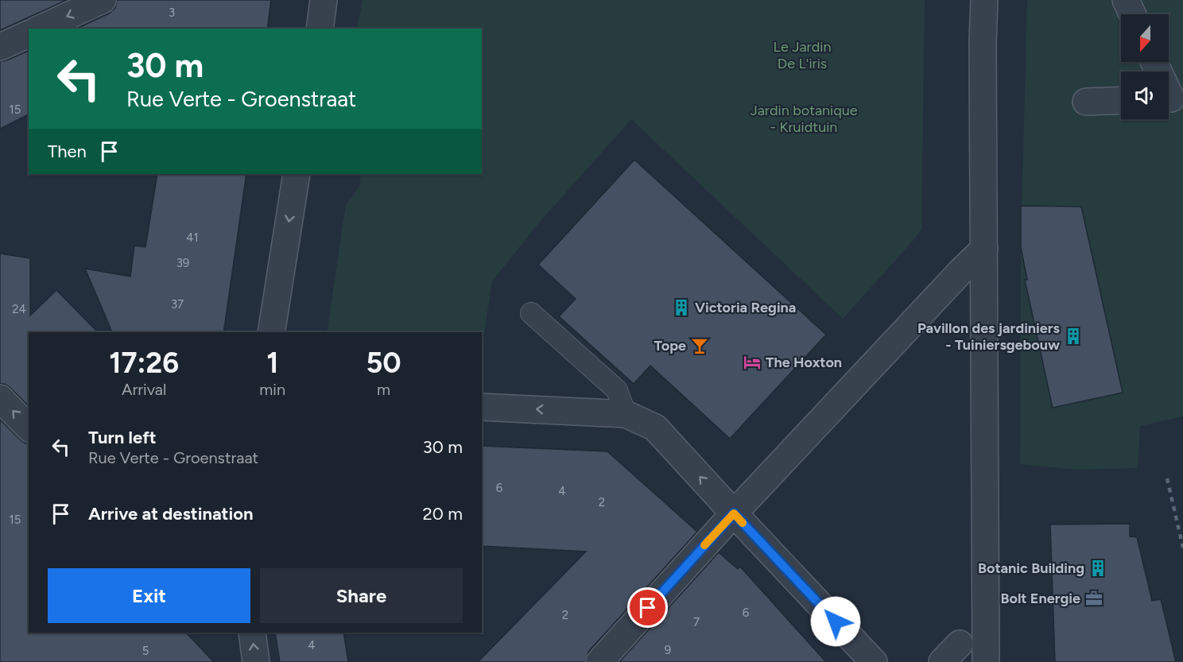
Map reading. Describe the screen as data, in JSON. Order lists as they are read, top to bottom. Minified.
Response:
{"parks":["Le Jardin De L'iris","Jardin botanique - Kruidtuin"],"places":{"building":["Victoria Regina","Pavillon des jardiniers - Tuiniersgebouw","Botanic Building"],"bar":["Tope"],"hotel":["The Hoxton"],"office":["Bolt Energie"]},"house_numbers":["3","15","41","39","37","24","6","4","2","15","6","2","7","4","9","5"],"north":"bottom","page":{"turn":["30 m","Rue Verte - Groenstraat"],"then":"Then","eta":["17:26","Arrival","1","min","50","m"],"list":[{"name":"Turn left","note":"Rue Verte - Groenstraat","value":"30 m"},{"name":"Arrive at destination","value":"20 m"}],"buttons":["Exit","Share"]}}
